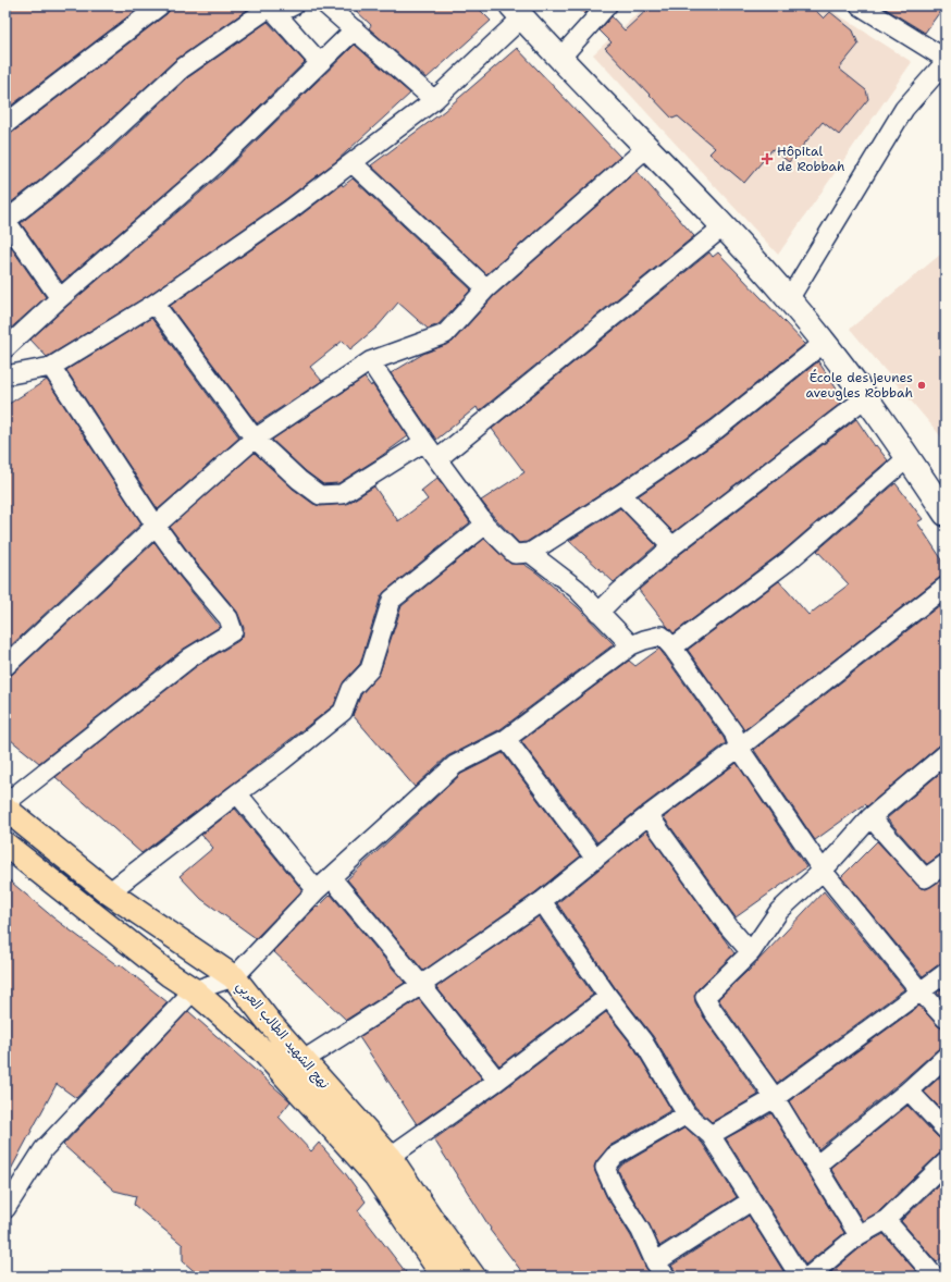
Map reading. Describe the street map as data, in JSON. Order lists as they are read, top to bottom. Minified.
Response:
{"streets":{"main road":["نهج الشهيد الطالب العربي"]},"places":{"health":["Hôpital de Robbah"],"other":["École des jeunes aveugles Robbah"]}}
